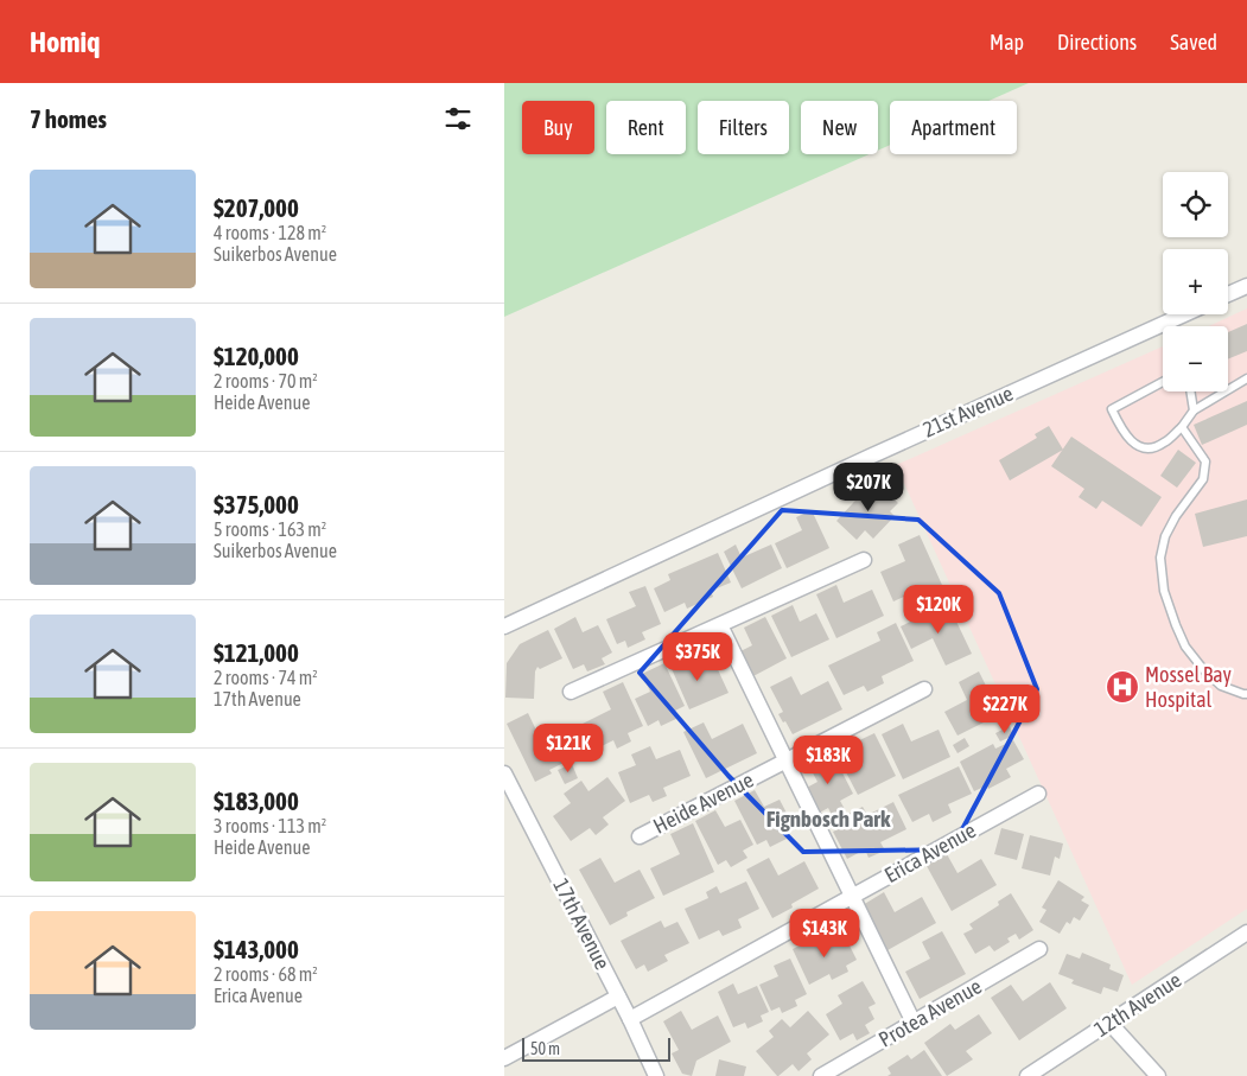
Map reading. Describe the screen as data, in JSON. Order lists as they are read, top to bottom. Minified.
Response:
{"streets":{"street":["21st Avenue","Heide Avenue","Erica Avenue","17th Avenue","12th Avenue","Protea Avenue"]},"crossings":[["Erica Avenue","17th Avenue"]],"districts":["Fignbosch Park"],"places":{"hospital":["Mossel Bay Hospital"]},"scale_bar":"50 m","page":{"header":"Homiq","nav":["Map","Directions","Saved"],"heading":"7 homes","chip":["Buy","Rent","Filters","New","Apartment"],"list":[{"name":"$207,000","note":"4 rooms · 128 m² · Suikerbos Avenue"},{"name":"$120,000","note":"2 rooms · 70 m² · Heide Avenue"},{"name":"$375,000","note":"5 rooms · 163 m² · Suikerbos Avenue"},{"name":"$121,000","note":"2 rooms · 74 m² · 17th Avenue"},{"name":"$183,000","note":"3 rooms · 113 m² · Heide Avenue"},{"name":"$143,000","note":"2 rooms · 68 m² · Erica Avenue"}],"map_buttons":["+","−"],"price":["$207K","$120K","$375K","$227K","$121K","$183K","$143K"],"scale":"50 m"}}
